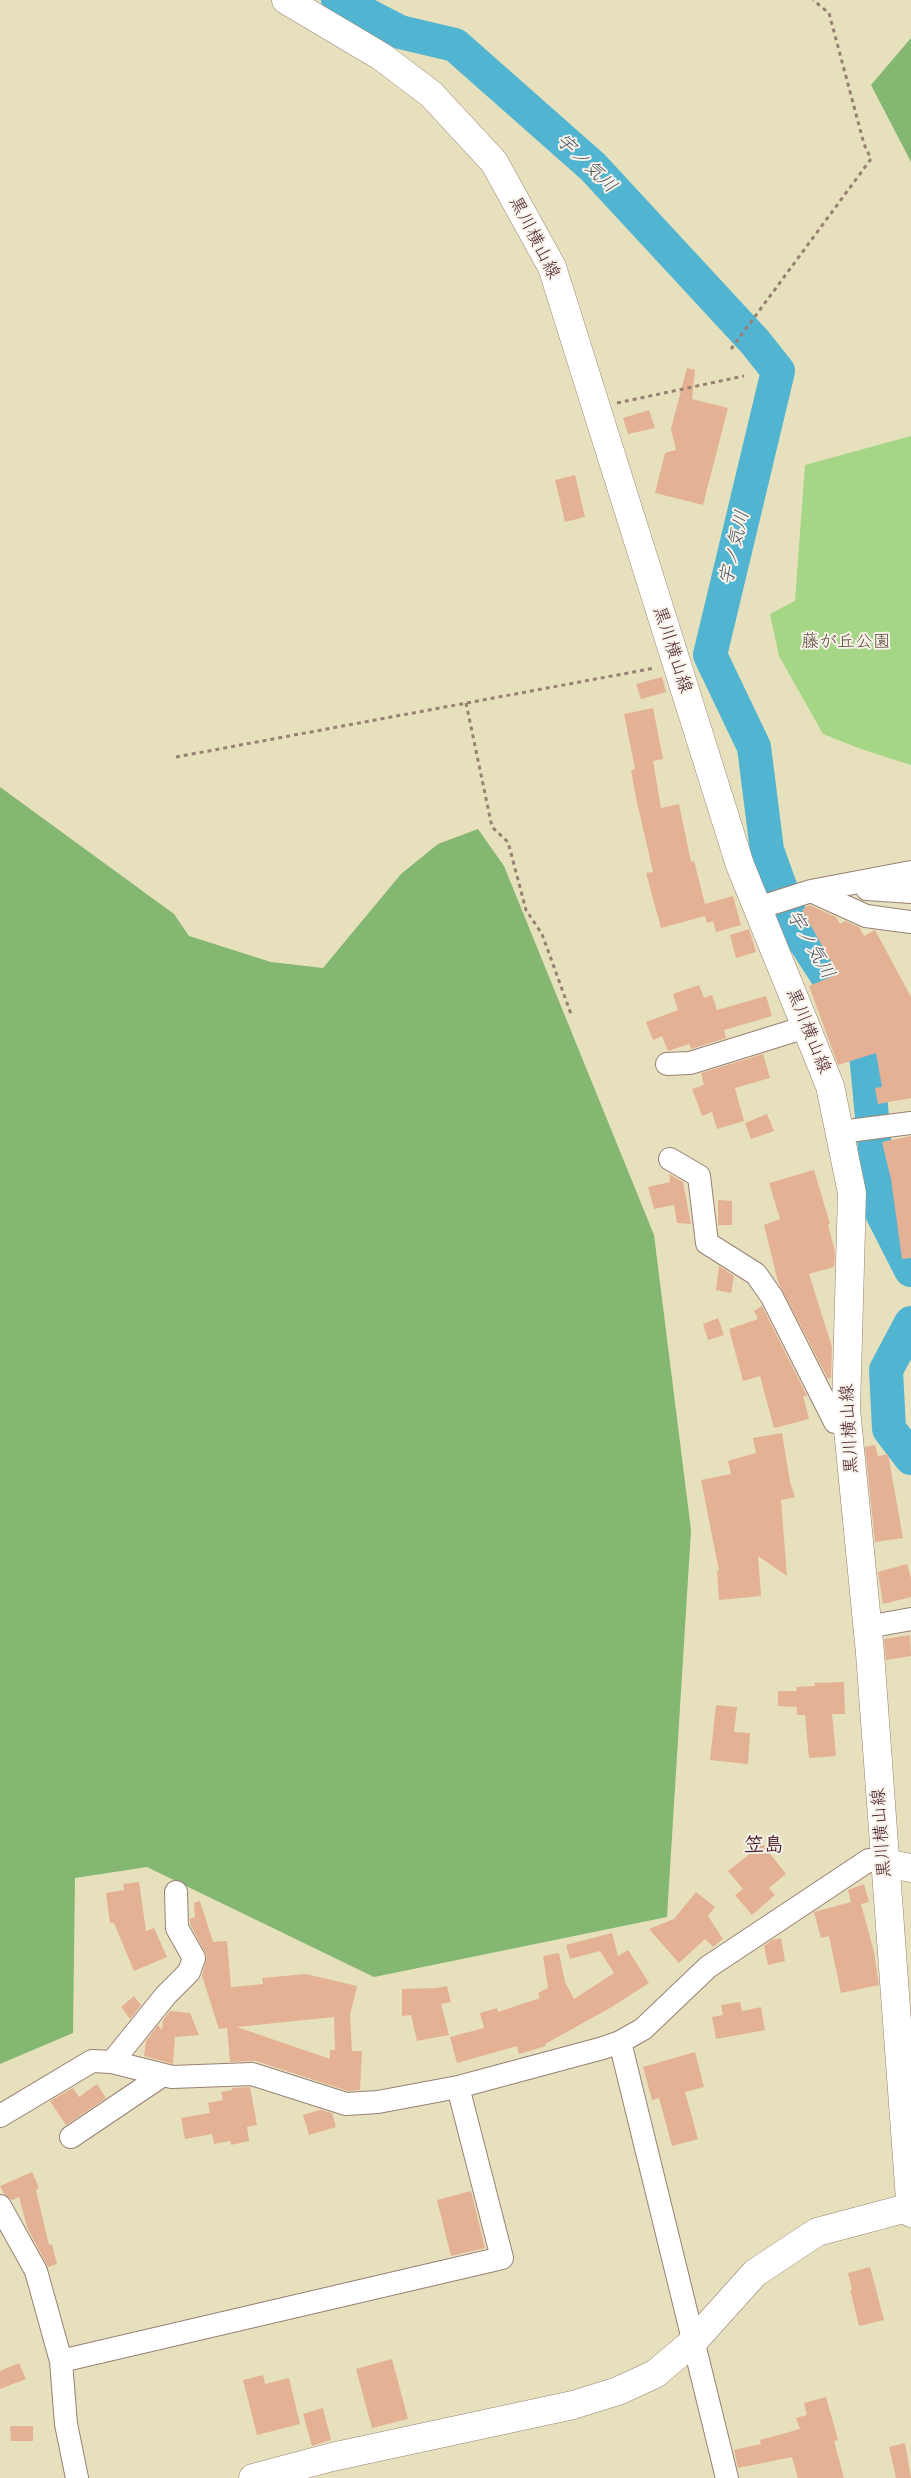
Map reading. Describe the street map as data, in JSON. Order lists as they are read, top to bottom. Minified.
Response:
{"streets":{"main road":["黒川横山線"]},"districts":["笠島"],"water":["宇ノ気川"],"parks":["藤が丘公園"]}
